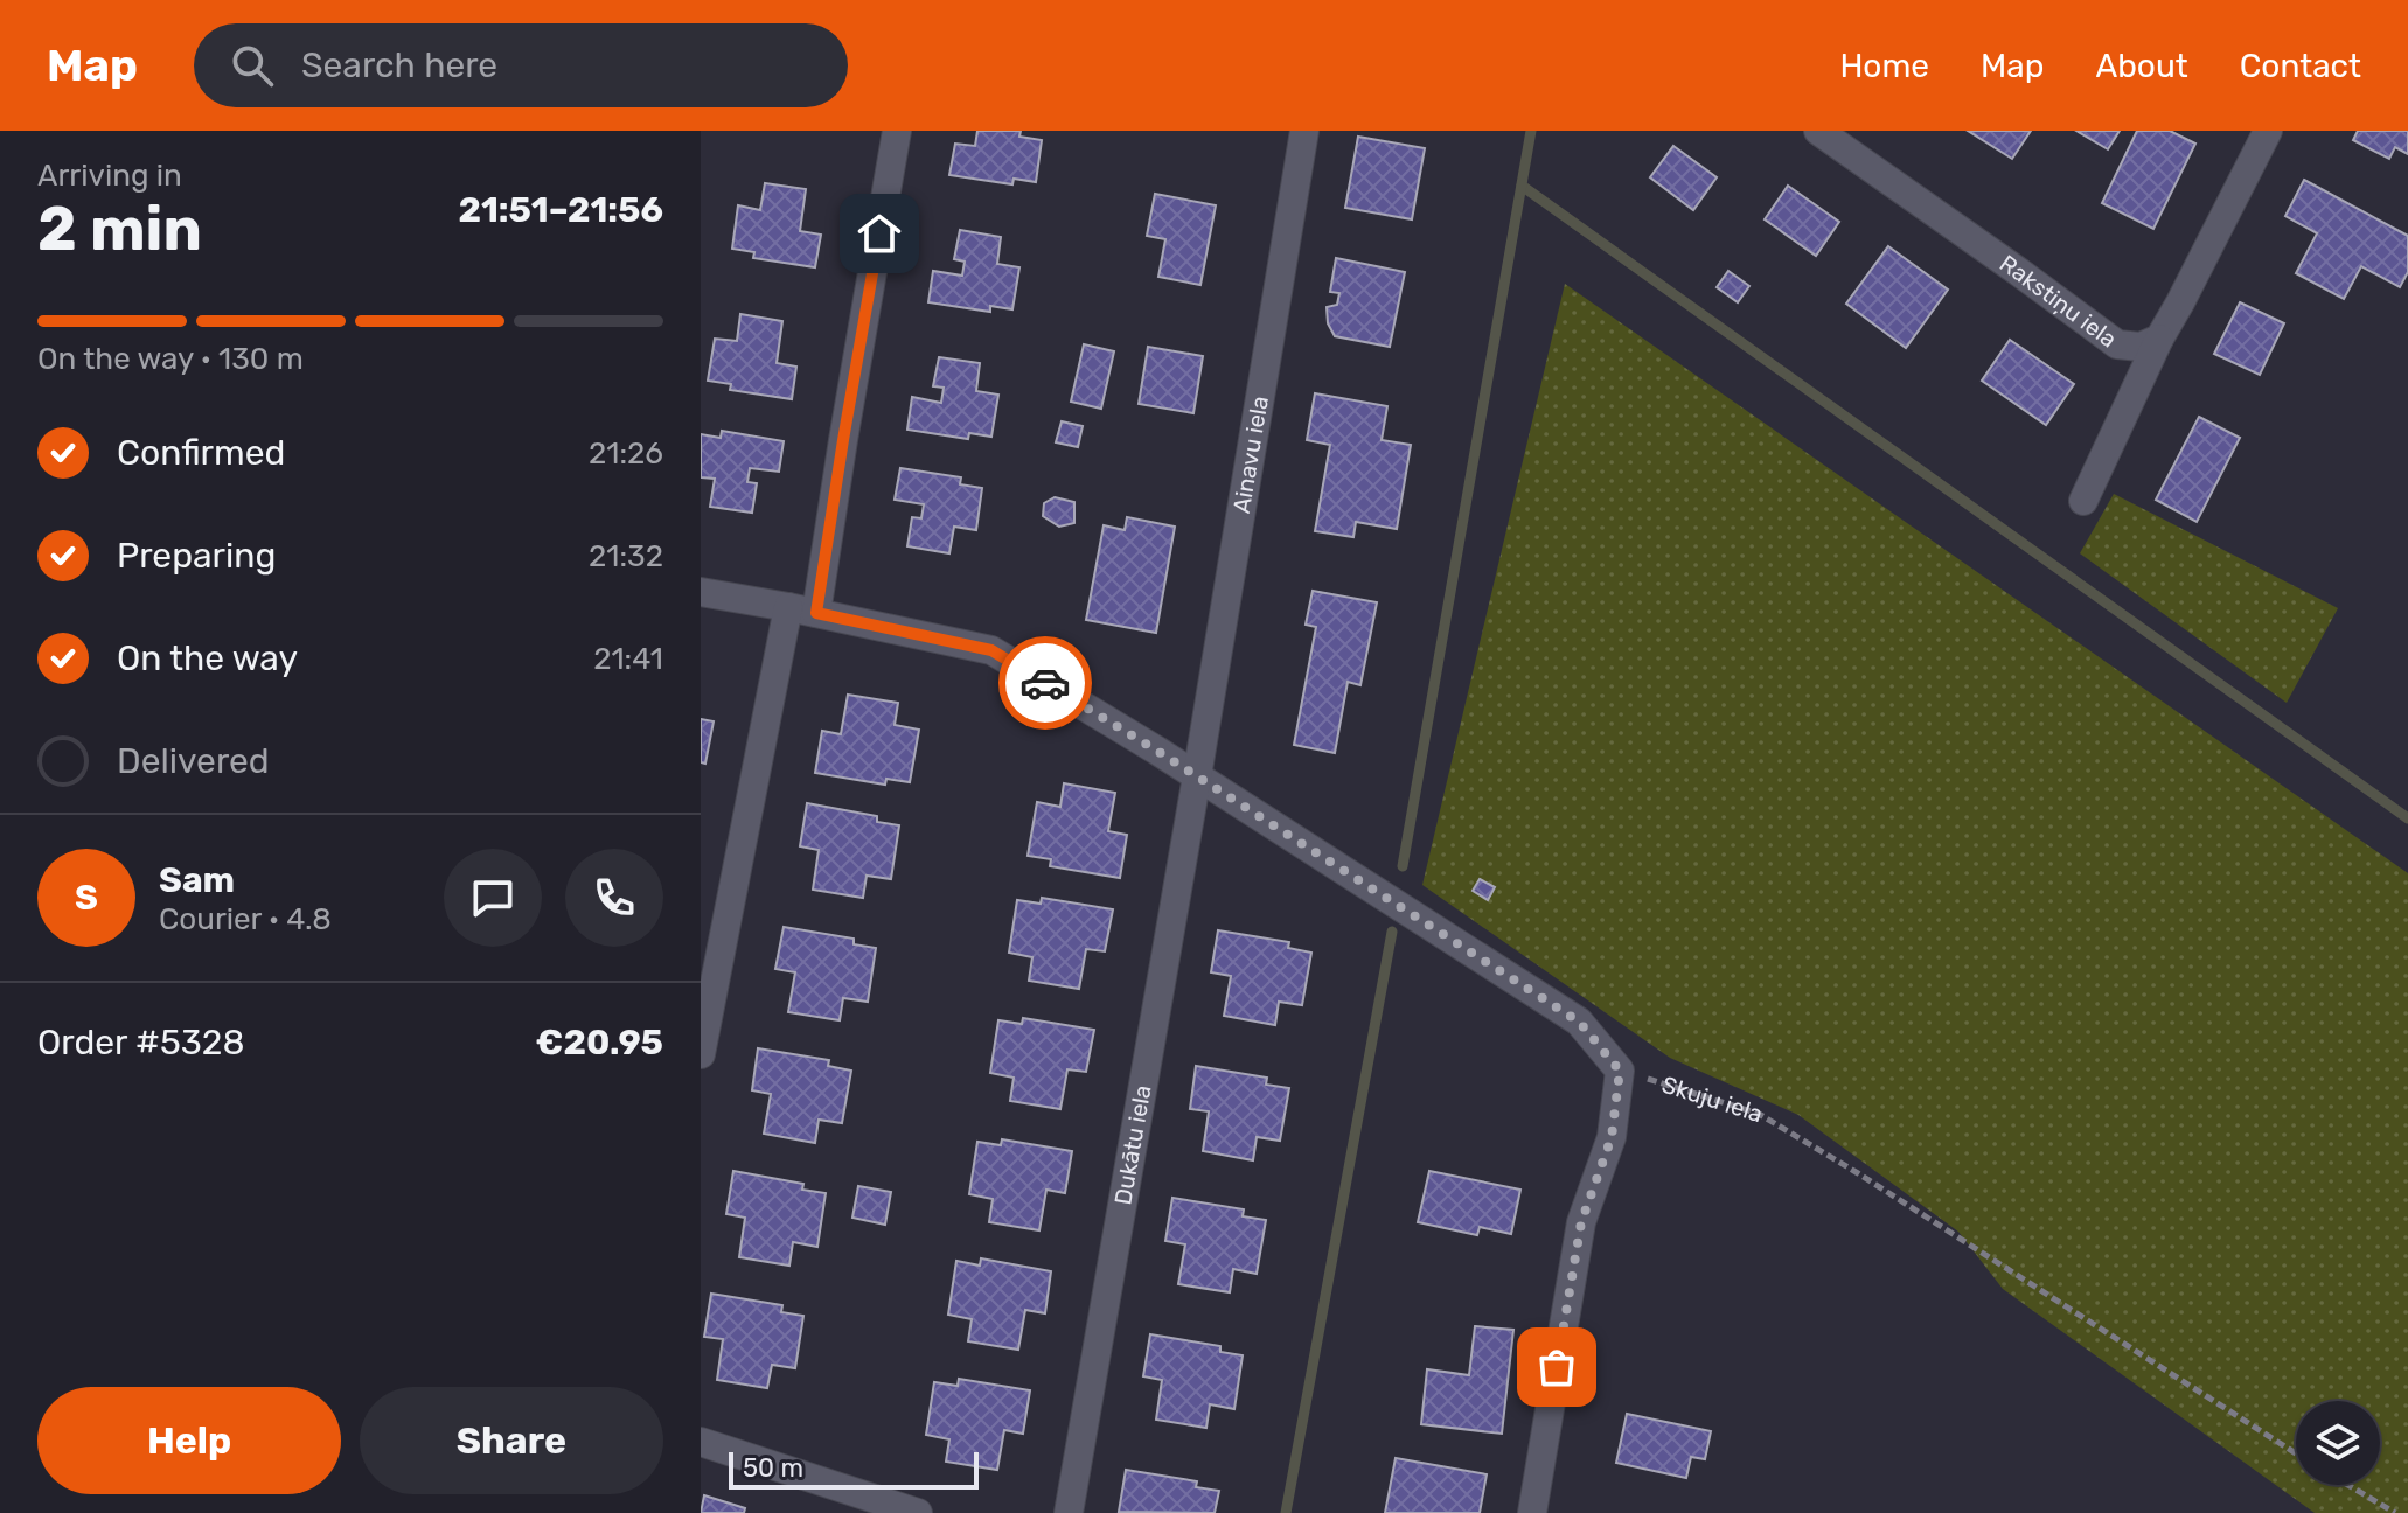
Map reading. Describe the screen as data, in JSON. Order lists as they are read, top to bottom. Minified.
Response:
{"streets":{"street":["Rakstiņu iela","Ainavu iela","Dukātu iela"],"path":["Skuju iela"]},"crossings":[["Ainavu iela","Dukātu iela"]],"scale_bar":"50 m","page":{"header":"Map","search":"Search here","nav":["Home","Map","About","Contact"],"heading":["2 min","Arriving in","21:51–21:56"],"panel":["Sam","Courier · 4.8","Order #5328","€20.95"],"bar":"On the way · 130 m","list":[["Confirmed","21:26"],["Preparing","21:32"],["On the way","21:41"],"Delivered"],"round":"S","buttons":["Help","Share"],"scale":"50 m"}}
